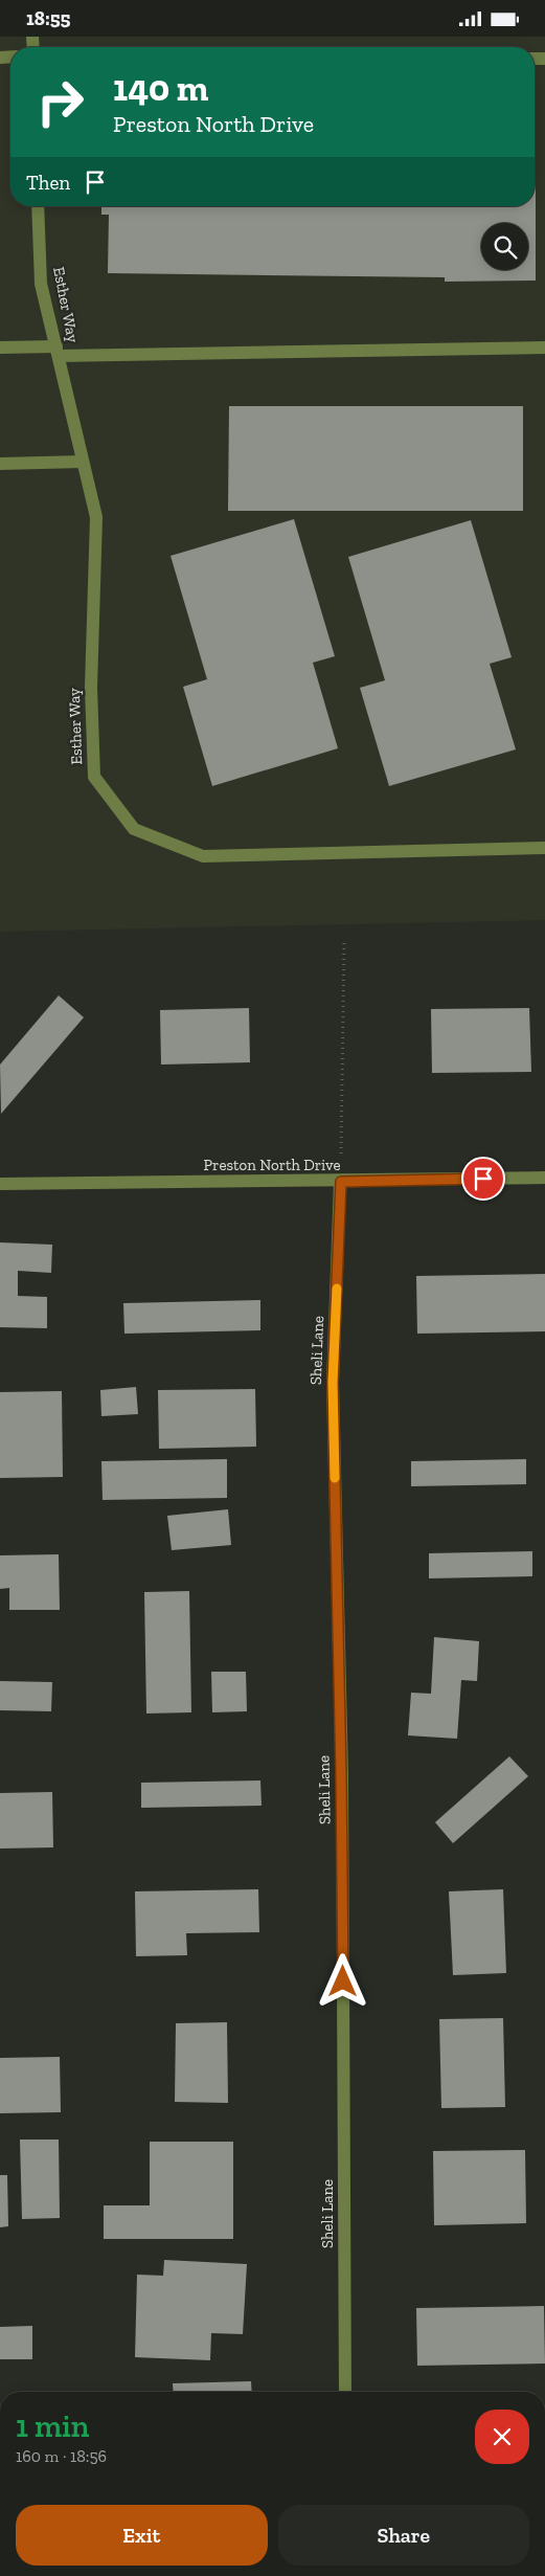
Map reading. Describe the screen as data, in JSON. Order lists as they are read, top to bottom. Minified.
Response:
{"streets":{"street":["Esther Way","Preston North Drive","Sheli Lane"]},"crossings":[["Preston North Drive","Sheli Lane"]],"page":{"status":"18:55","turn":["140 m","Preston North Drive"],"then":"Then","heading":["1 min","160 m · 18:56"],"buttons":["Exit","Share"]}}
